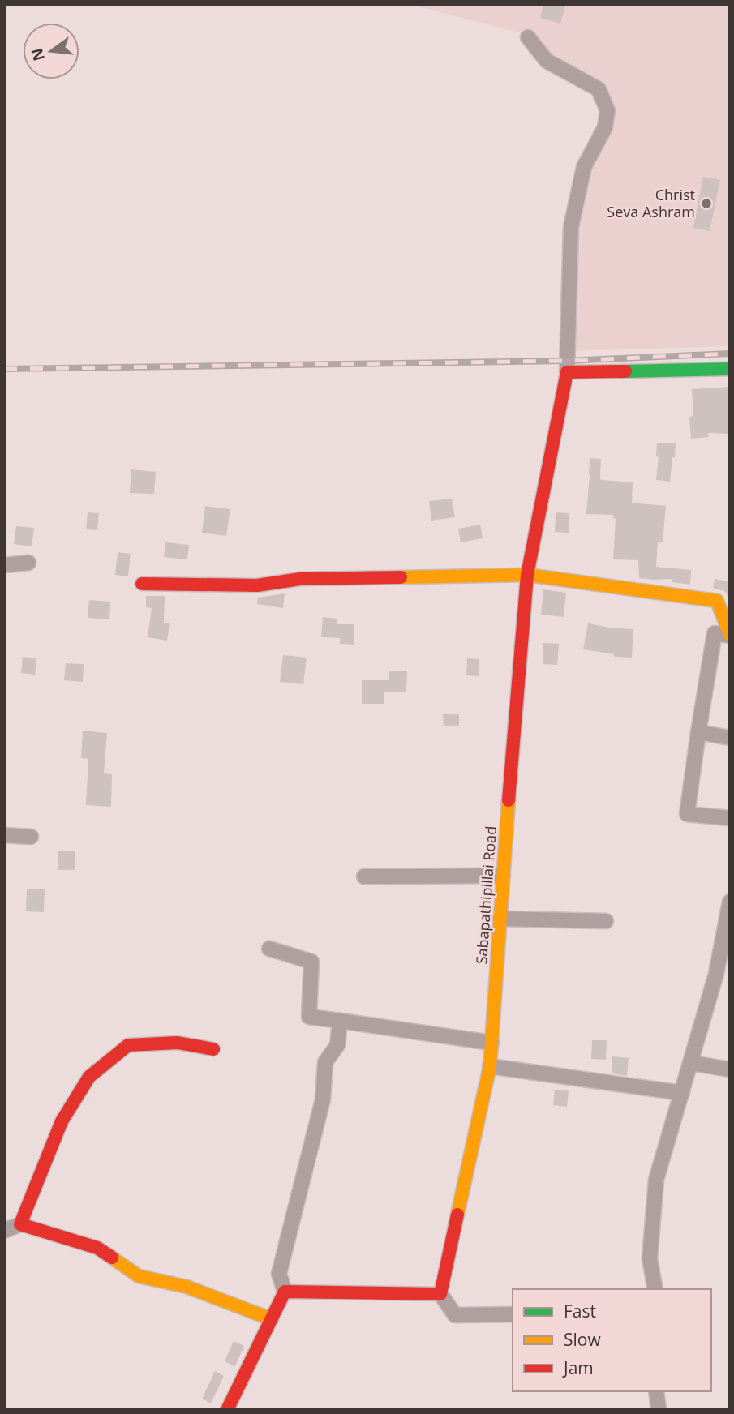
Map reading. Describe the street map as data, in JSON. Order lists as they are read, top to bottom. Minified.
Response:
{"streets":{"street":["Sabapathipillai Road"]},"places":["Christ Seva Ashram"],"legend":["Fast","Slow","Jam"],"north":"left"}
